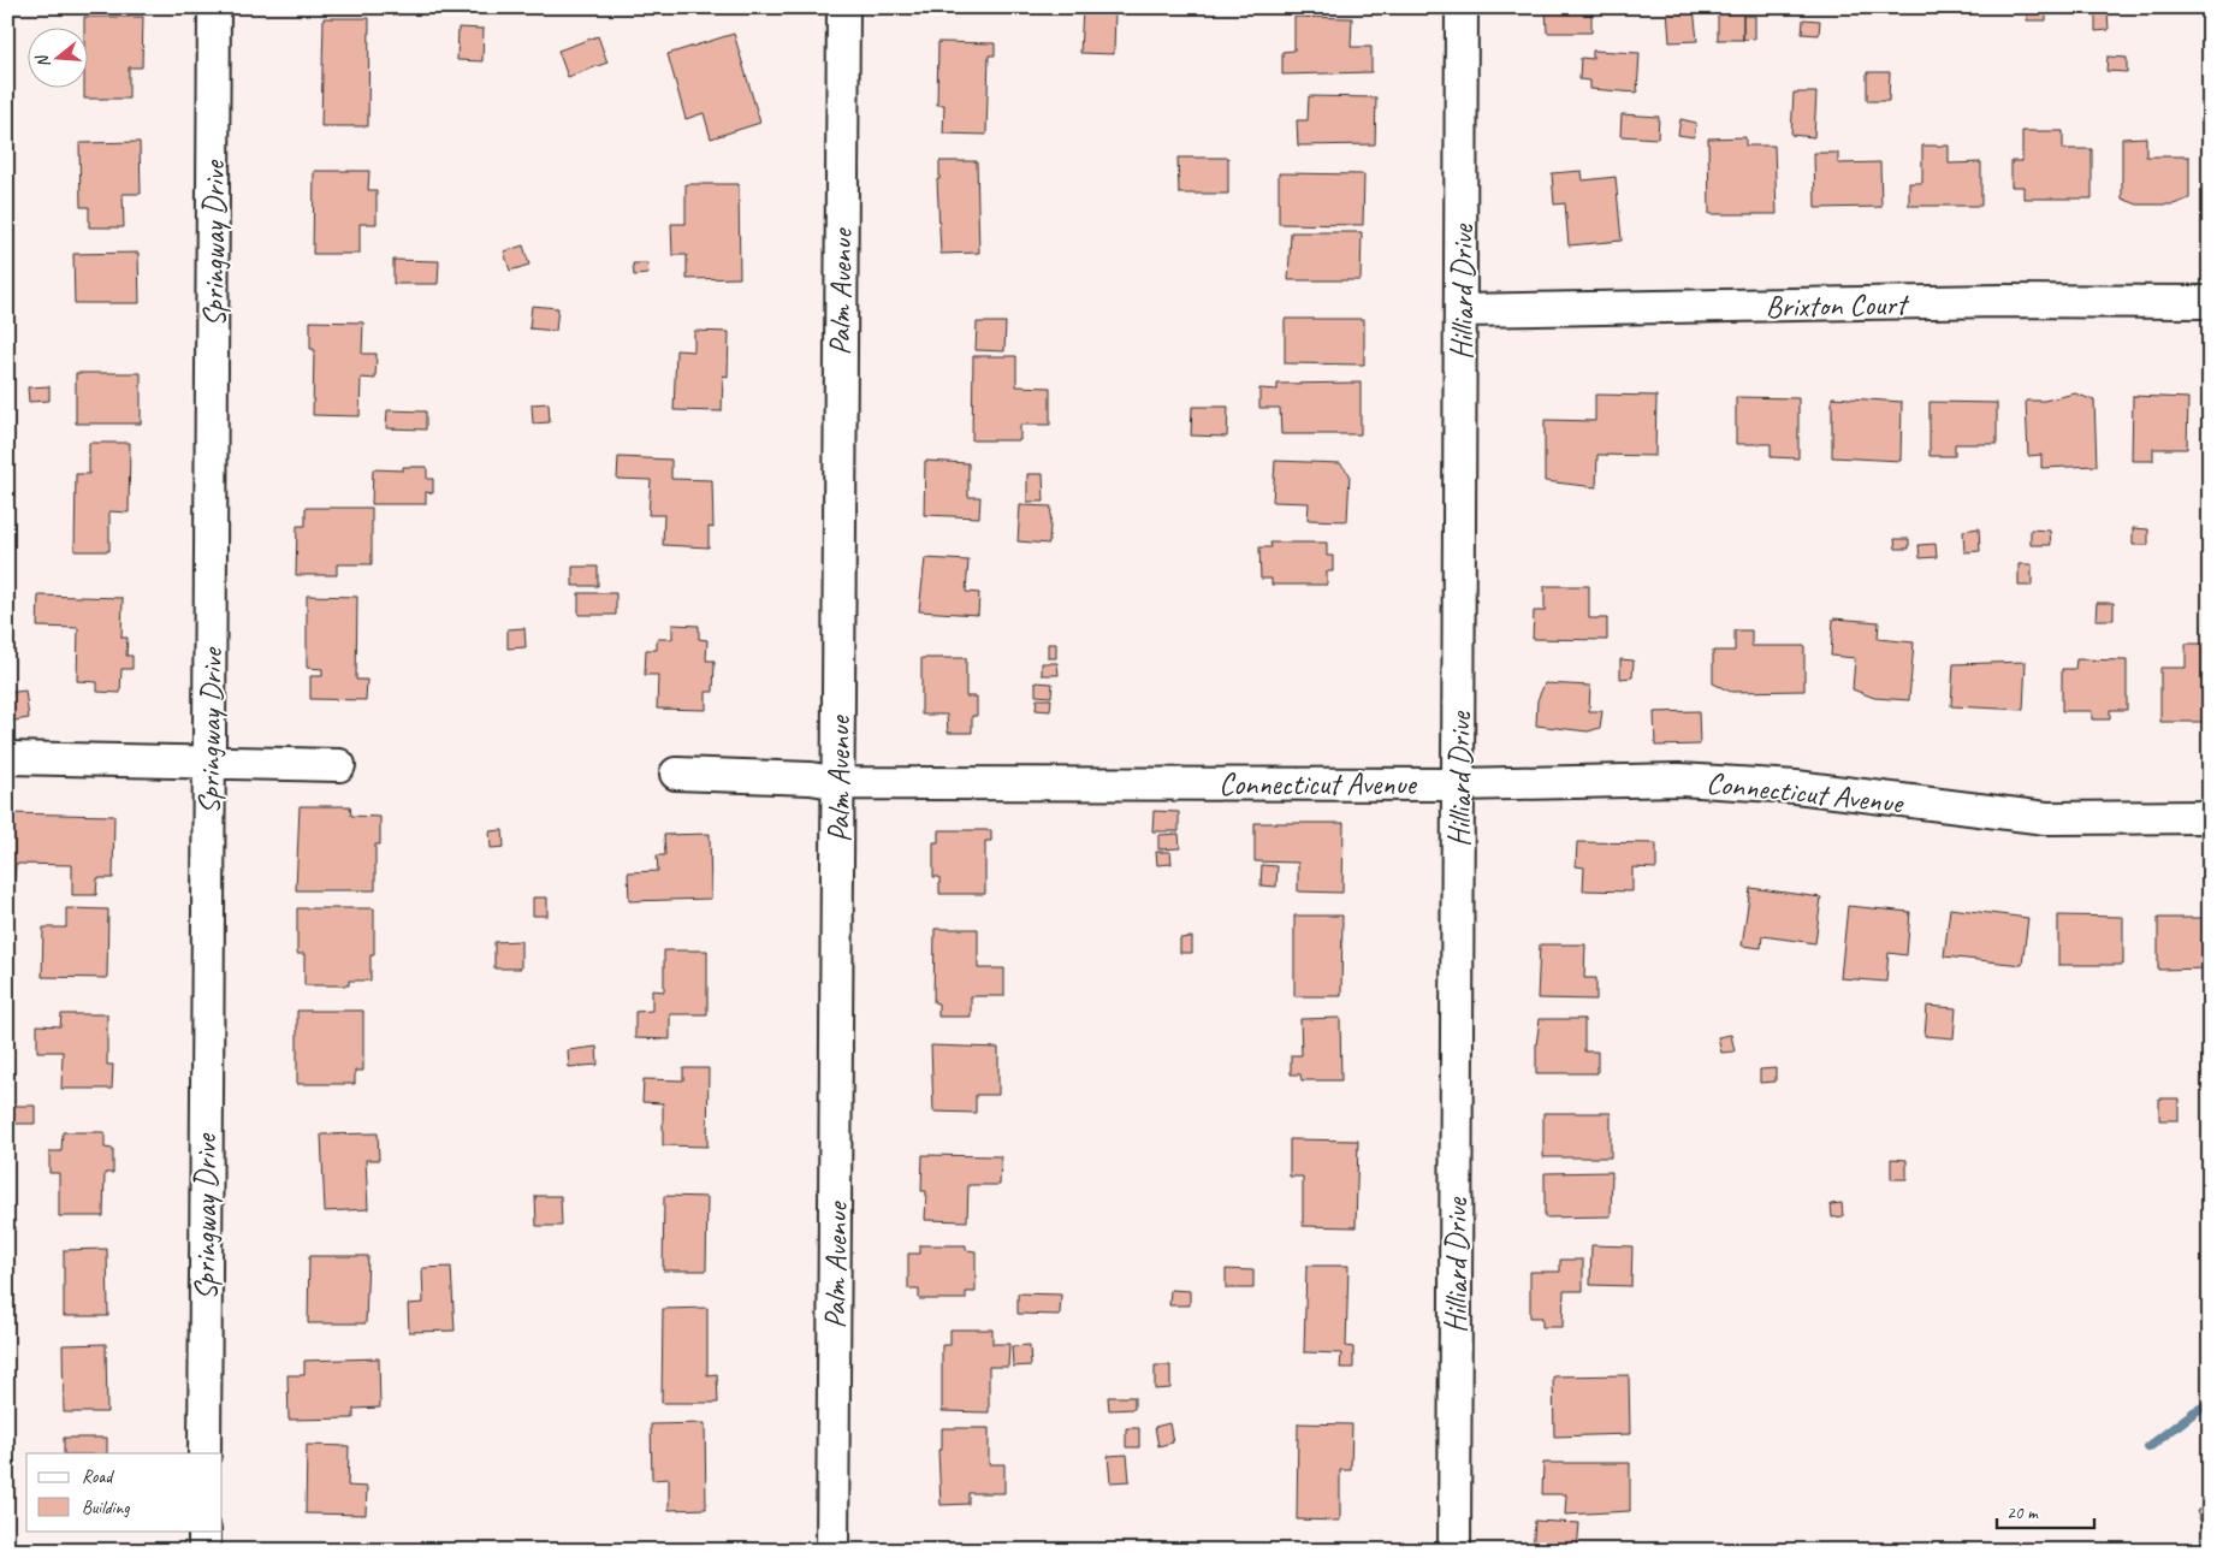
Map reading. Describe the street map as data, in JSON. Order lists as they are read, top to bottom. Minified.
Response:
{"streets":{"street":["Springway Drive","Palm Avenue","Hilliard Drive","Brixton Court","Connecticut Avenue"]},"crossings":[["Palm Avenue","Connecticut Avenue"],["Hilliard Drive","Brixton Court"],["Hilliard Drive","Connecticut Avenue"]],"legend":["Road","Building"],"scale_bar":"20 m","north":"left"}
